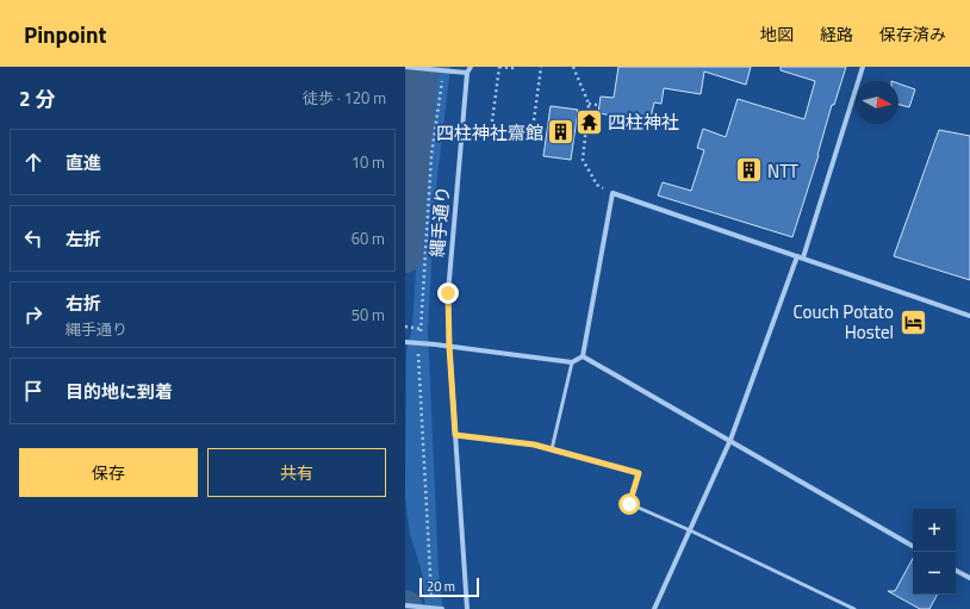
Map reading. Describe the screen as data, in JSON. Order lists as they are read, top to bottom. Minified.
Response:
{"streets":{"street":["縄手通り"]},"places":{"temple":["四柱神社"],"building":["四柱神社齋館","NTT"],"hotel":["Couch Potato Hostel"]},"scale_bar":"20 m","north":"right","page":{"header":"Pinpoint","nav":["地図","経路","保存済み"],"heading":["2 分","徒歩 · 120 m"],"list":[["直進","10 m"],["左折","60 m"],["右折","縄手通り","50 m"],"目的地に到着"],"buttons":["保存","共有"],"map_buttons":["+","−"],"scale":"20 m"}}
